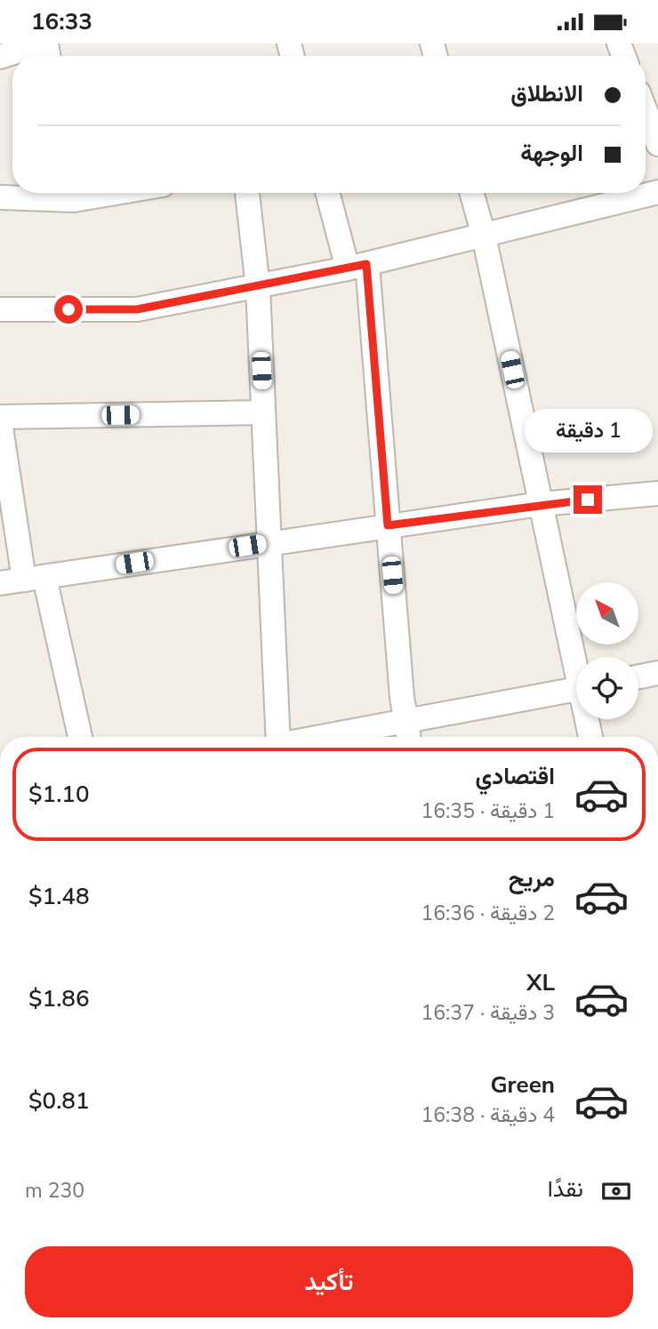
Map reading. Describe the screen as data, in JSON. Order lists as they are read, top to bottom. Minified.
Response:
{"north":"top left","page":{"status":"16:33","banner":["الانطلاق","الوجهة"],"bubble":"1 دقيقة","list":[{"name":"اقتصادي","note":"1 دقيقة · 16:35","value":"$1.10"},{"name":"مريح","note":"2 دقيقة · 16:36","value":"$1.48"},{"name":"XL","note":"3 دقيقة · 16:37","value":"$1.86"},{"name":"Green","note":"4 دقيقة · 16:38","value":"$0.81"}],"pay":["نقدًا","230 m"],"buttons":"تأكيد"}}
